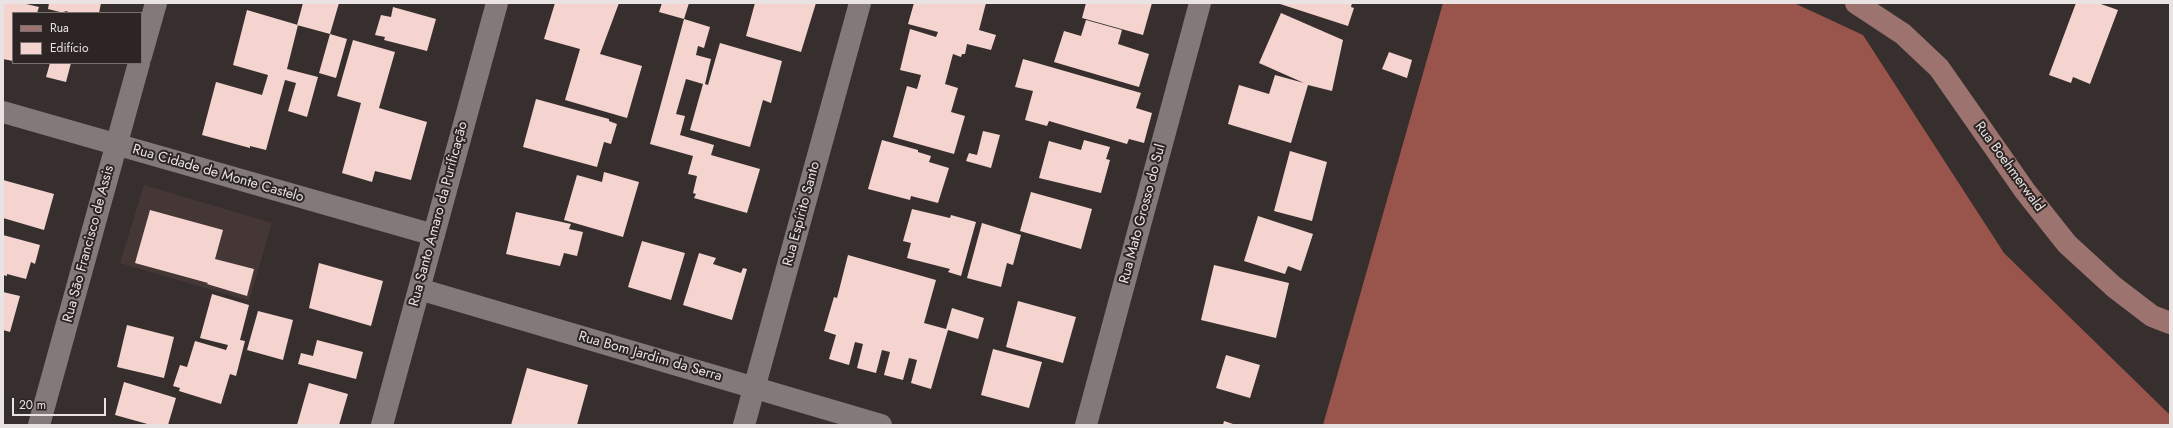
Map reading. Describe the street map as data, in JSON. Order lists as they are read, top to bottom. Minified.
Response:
{"streets":{"main road":["Rua Boehmerwald"],"street":["Rua Cidade de Monte Castelo","Rua Santo Amaro da Purificação","Rua Espírito Santo","Rua Mato Grosso do Sul","Rua São Francisco de Assis","Rua Bom Jardim da Serra"]},"crossings":[["Rua Cidade de Monte Castelo","Rua Santo Amaro da Purificação"],["Rua Cidade de Monte Castelo","Rua São Francisco de Assis"],["Rua Santo Amaro da Purificação","Rua Bom Jardim da Serra"],["Rua Espírito Santo","Rua Bom Jardim da Serra"]],"legend":["Rua","Edifício"],"scale_bar":"20 m"}
